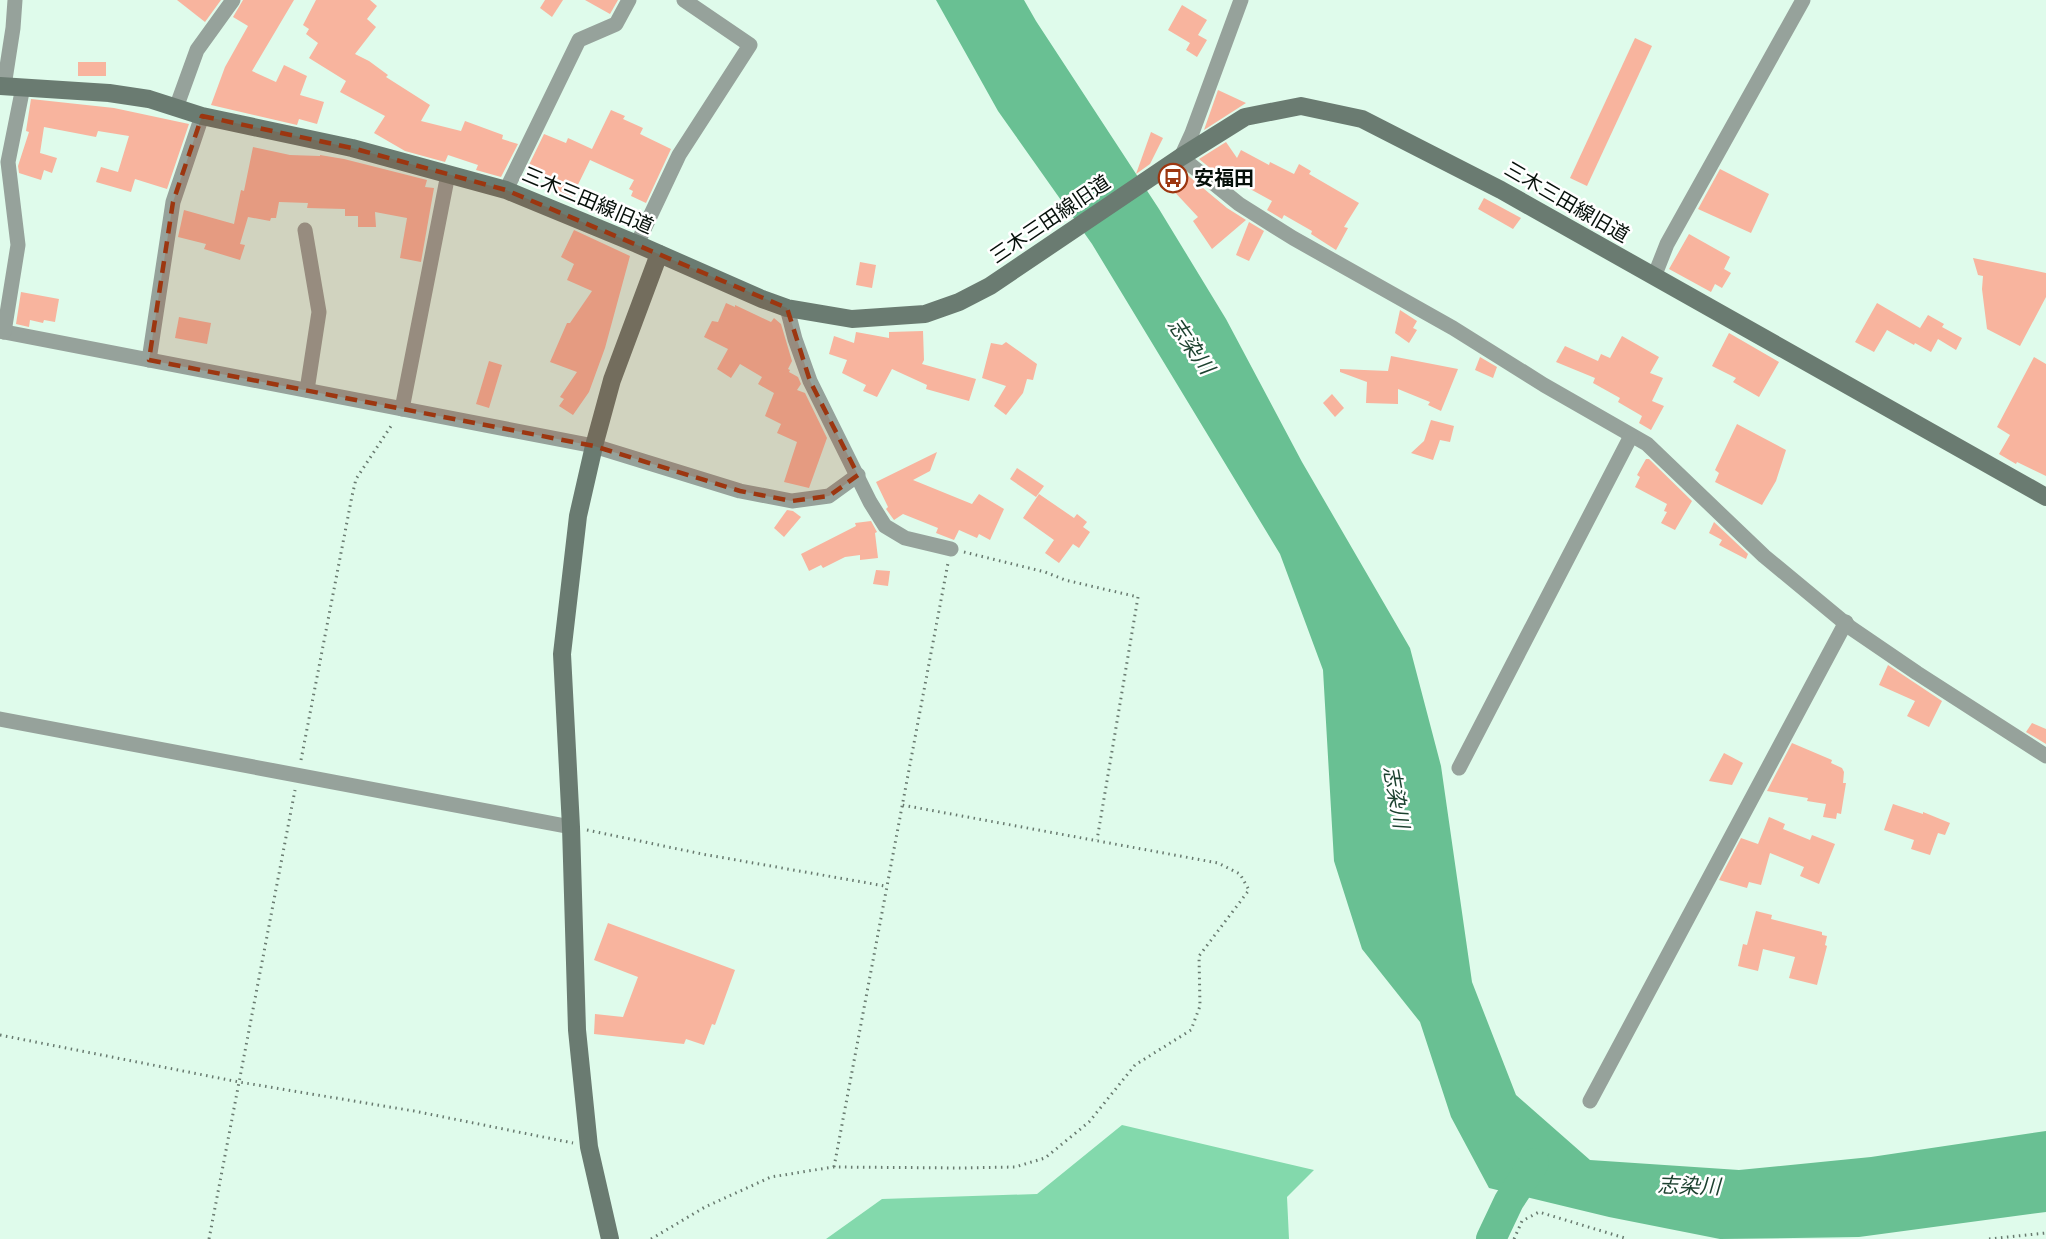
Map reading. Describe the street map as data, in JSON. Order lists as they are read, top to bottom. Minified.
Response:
{"streets":{"street":["三木三田線旧道"]},"water":["志染川"],"places":{"bus stop":["安福田"]}}
